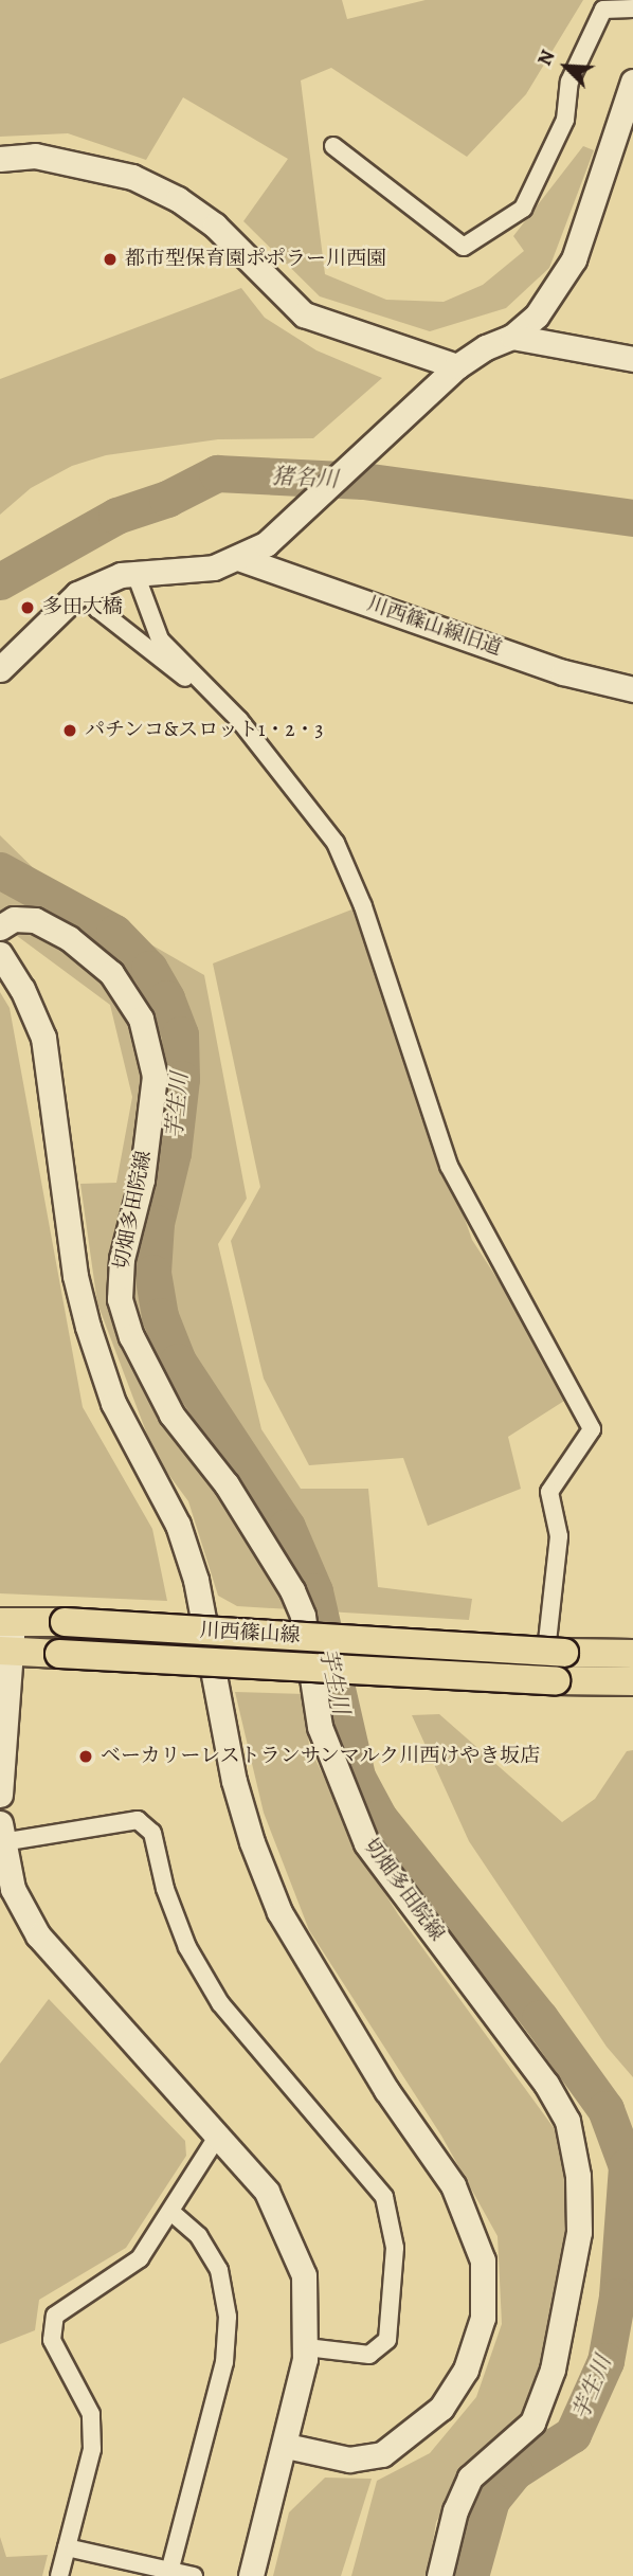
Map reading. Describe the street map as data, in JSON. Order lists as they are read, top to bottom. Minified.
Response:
{"streets":{"main road":["川西篠山線"],"street":["川西篠山線旧道","切畑多田院線"]},"water":["猪名川","芋生川"],"places":["都市型保育園ポポラー川西園","多田大橋","パチンコ&スロット1・2・3","ベーカリーレストランサンマルク川西けやき坂店"],"north":"top left"}
